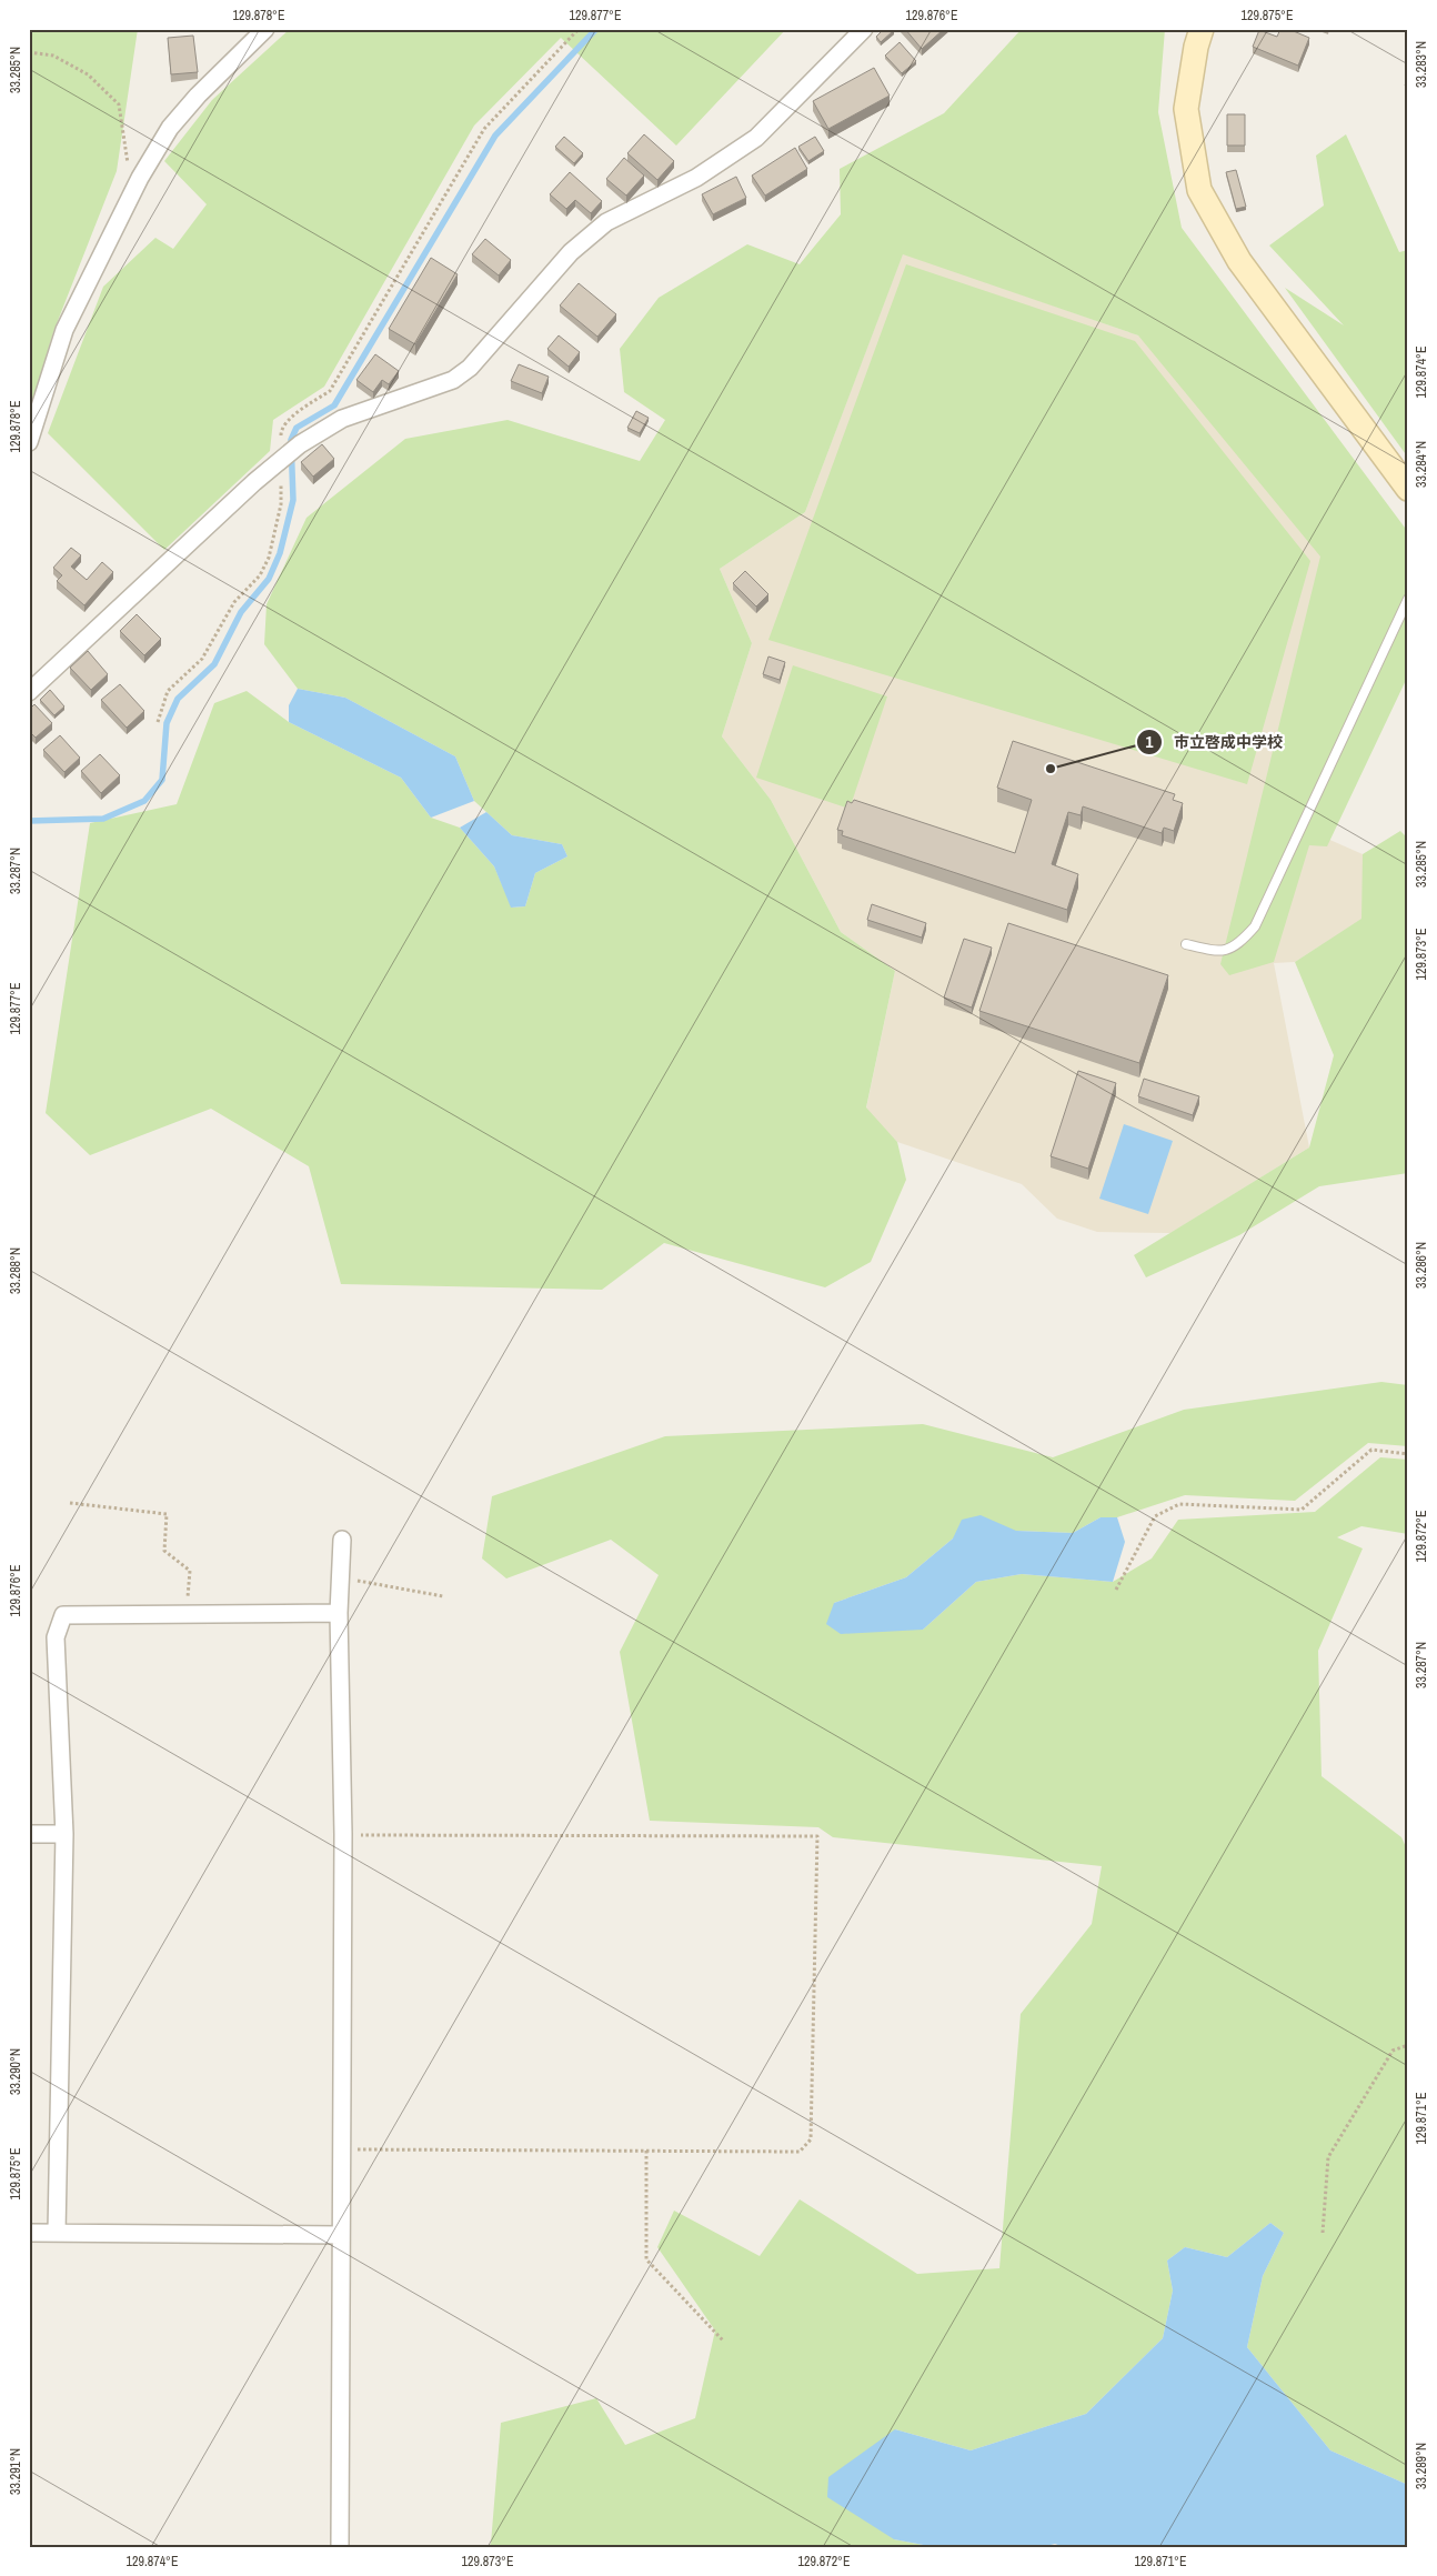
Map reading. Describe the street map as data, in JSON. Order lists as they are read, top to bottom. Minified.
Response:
{"places":["市立啓成中学校"],"coordinates":["129.878°E","129.877°E","129.876°E","129.875°E","33.283°N","33.285°N","129.874°E","33.284°N","33.287°N","129.873°E","33.286°N","33.288°N","129.872°E","33.290°N","129.871°E","33.289°N","33.291°N"]}
